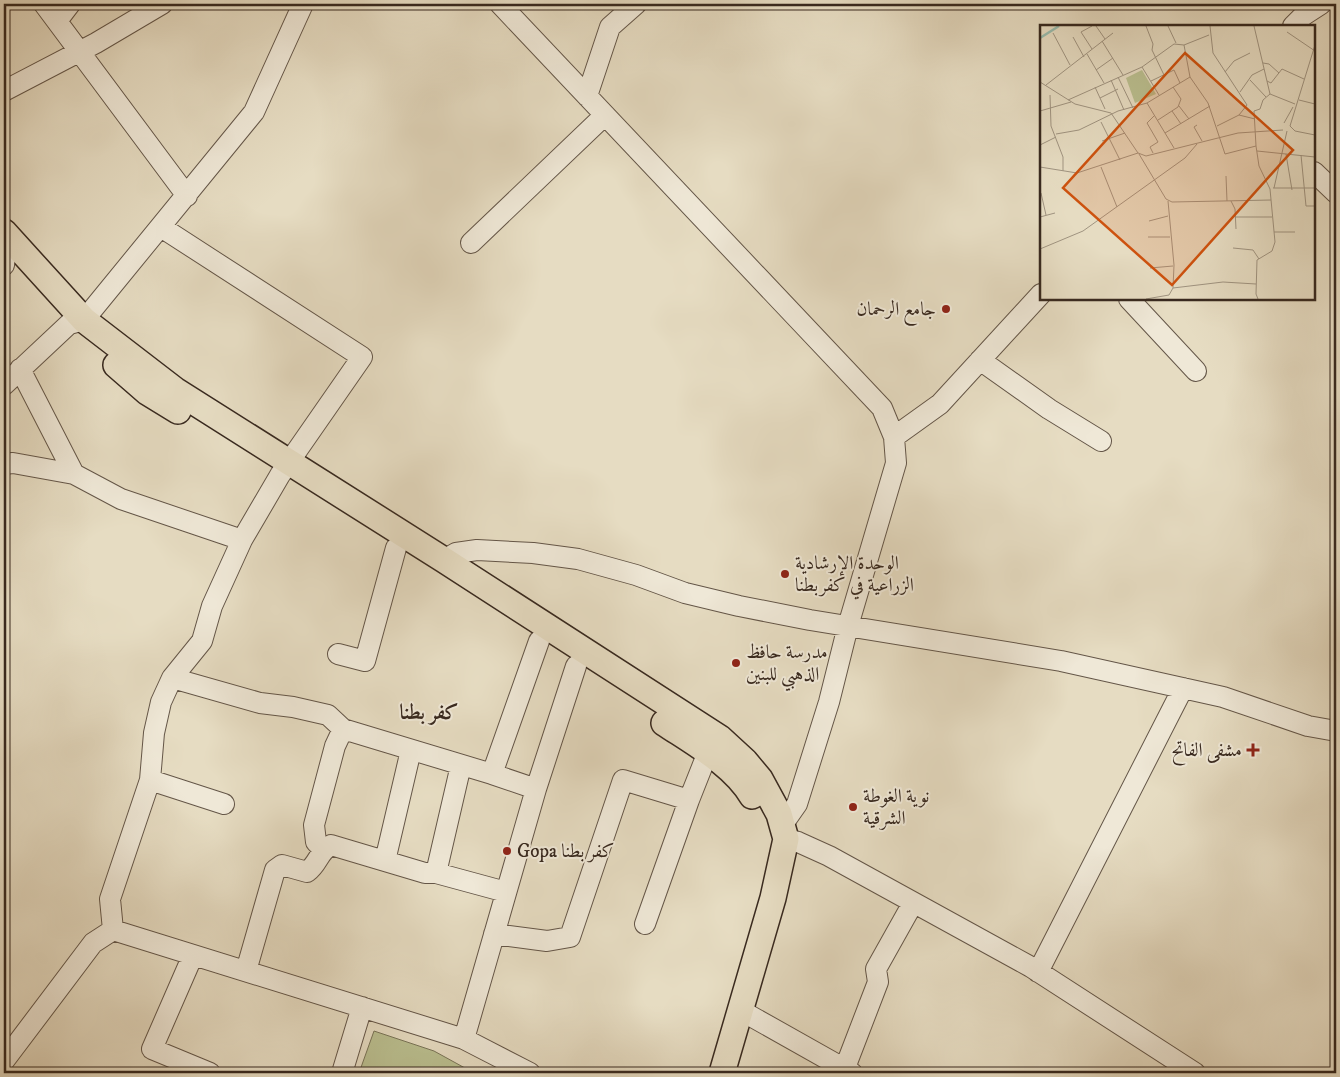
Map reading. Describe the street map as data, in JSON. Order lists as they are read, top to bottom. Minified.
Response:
{"districts":["كفر بطنا"],"places":{"other":["جامع الرحمان","الوحدة الإرشادية الزراعية في كفربطنا","مدرسة حافظ الذهبي للبنين","نوية الغوطة الشرقية","Gopa كفر بطنا"],"health":["مشفى الفاتح"]}}
